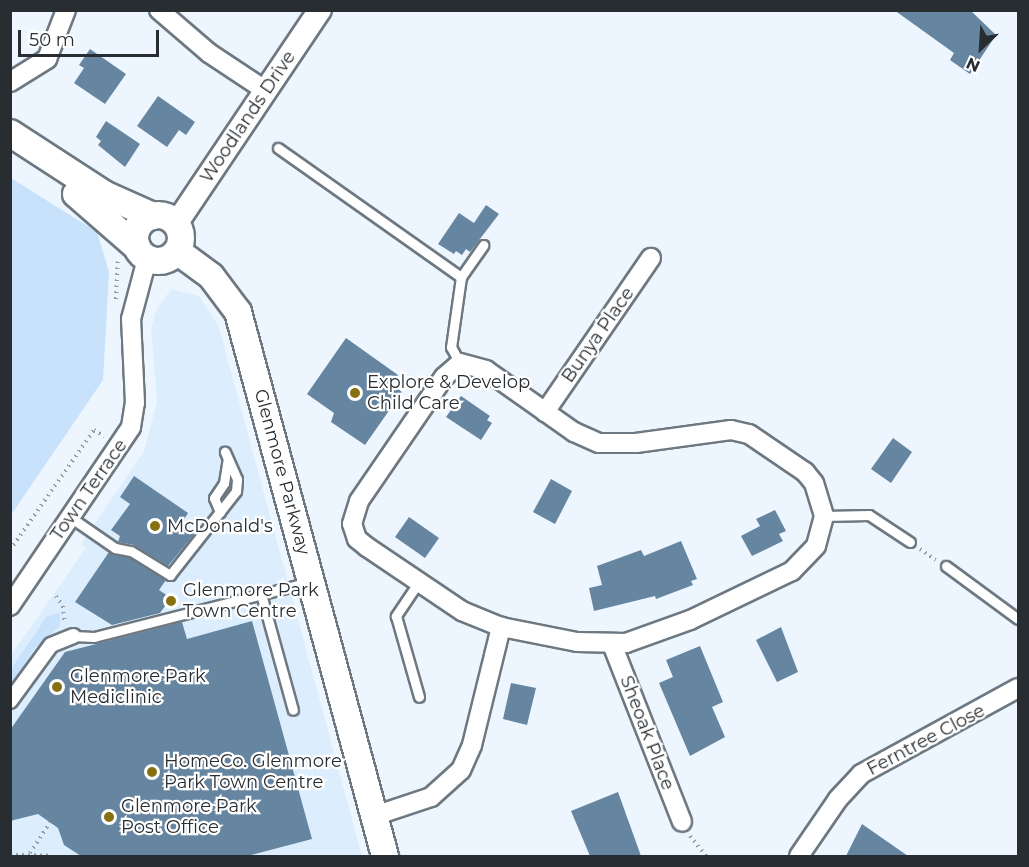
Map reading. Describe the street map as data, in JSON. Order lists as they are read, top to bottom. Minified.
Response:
{"streets":{"main road":["Glenmore Parkway"],"street":["Woodlands Drive","Bunya Place","Town Terrace","Sheoak Place","Ferntree Close"]},"crossings":[["Woodlands Drive","Glenmore Parkway"],["Woodlands Drive","Town Terrace"],["Glenmore Parkway","Town Terrace"]],"places":["Explore & Develop Child Care","McDonald's","Glenmore Park Town Centre","Glenmore Park Mediclinic","HomeCo. Glenmore Park Town Centre","Glenmore Park Post Office"],"scale_bar":"50 m","north":"bottom left"}
